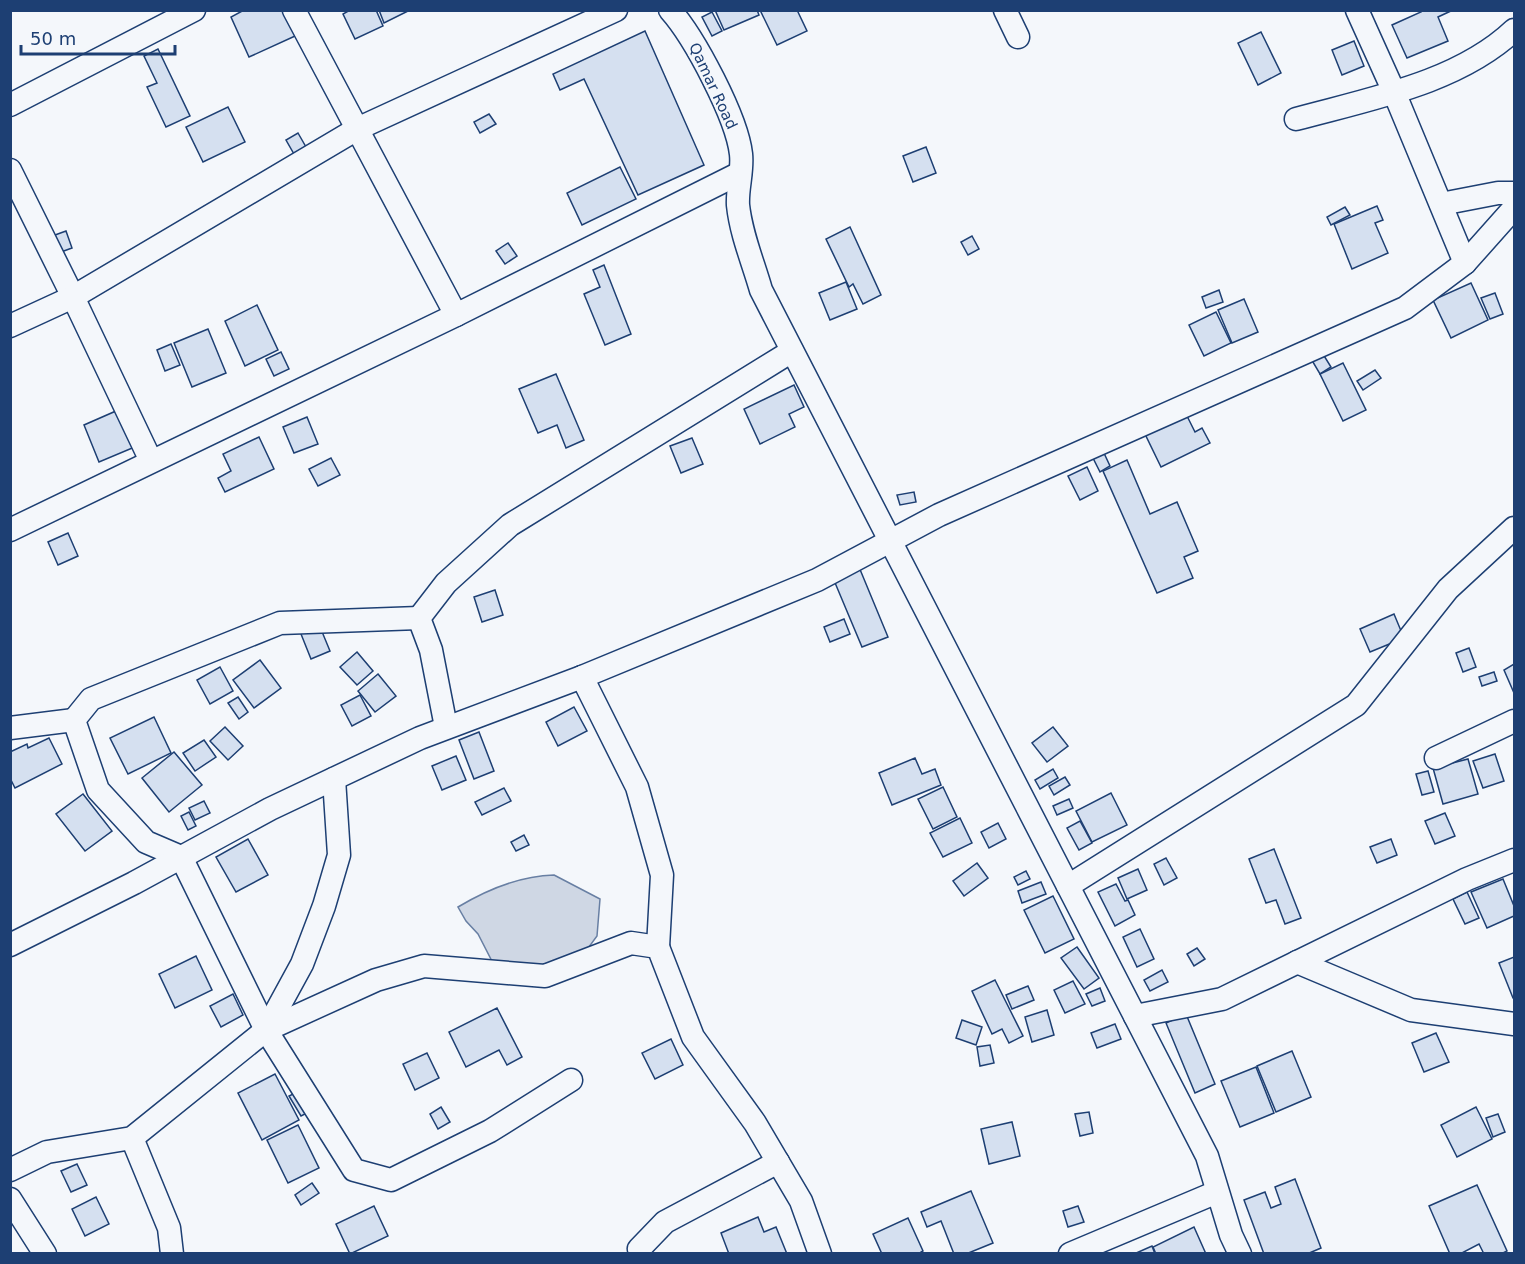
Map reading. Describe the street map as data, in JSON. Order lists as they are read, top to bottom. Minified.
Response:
{"streets":{"street":["Qamar Road"]},"scale_bar":"50 m"}
